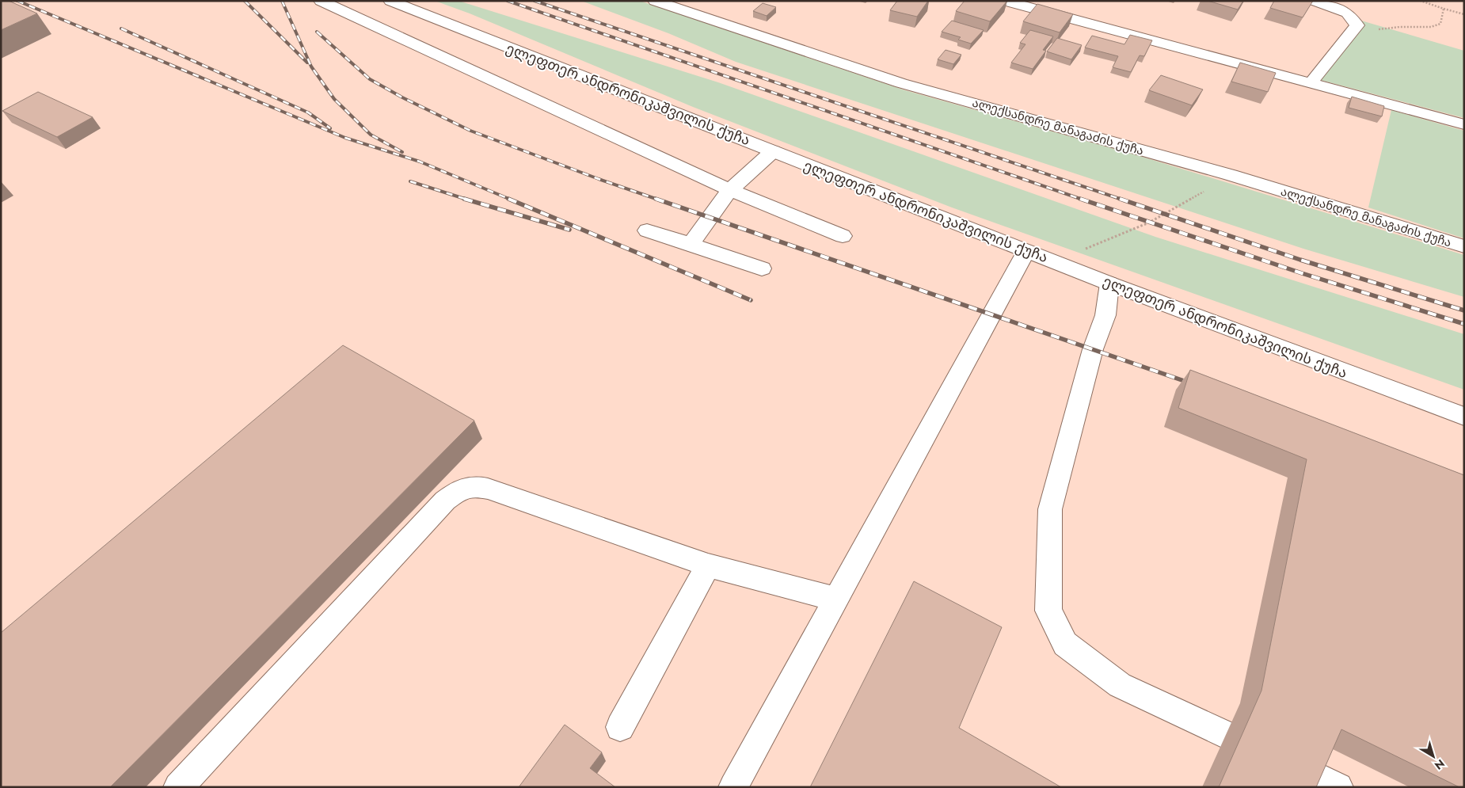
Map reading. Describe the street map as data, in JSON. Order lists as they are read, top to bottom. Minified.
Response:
{"streets":{"street":["ელეფთერ ანდრონიკაშვილის ქუჩა","ალექსანდრე მანაგაძის ქუჩა"]},"north":"bottom right"}
